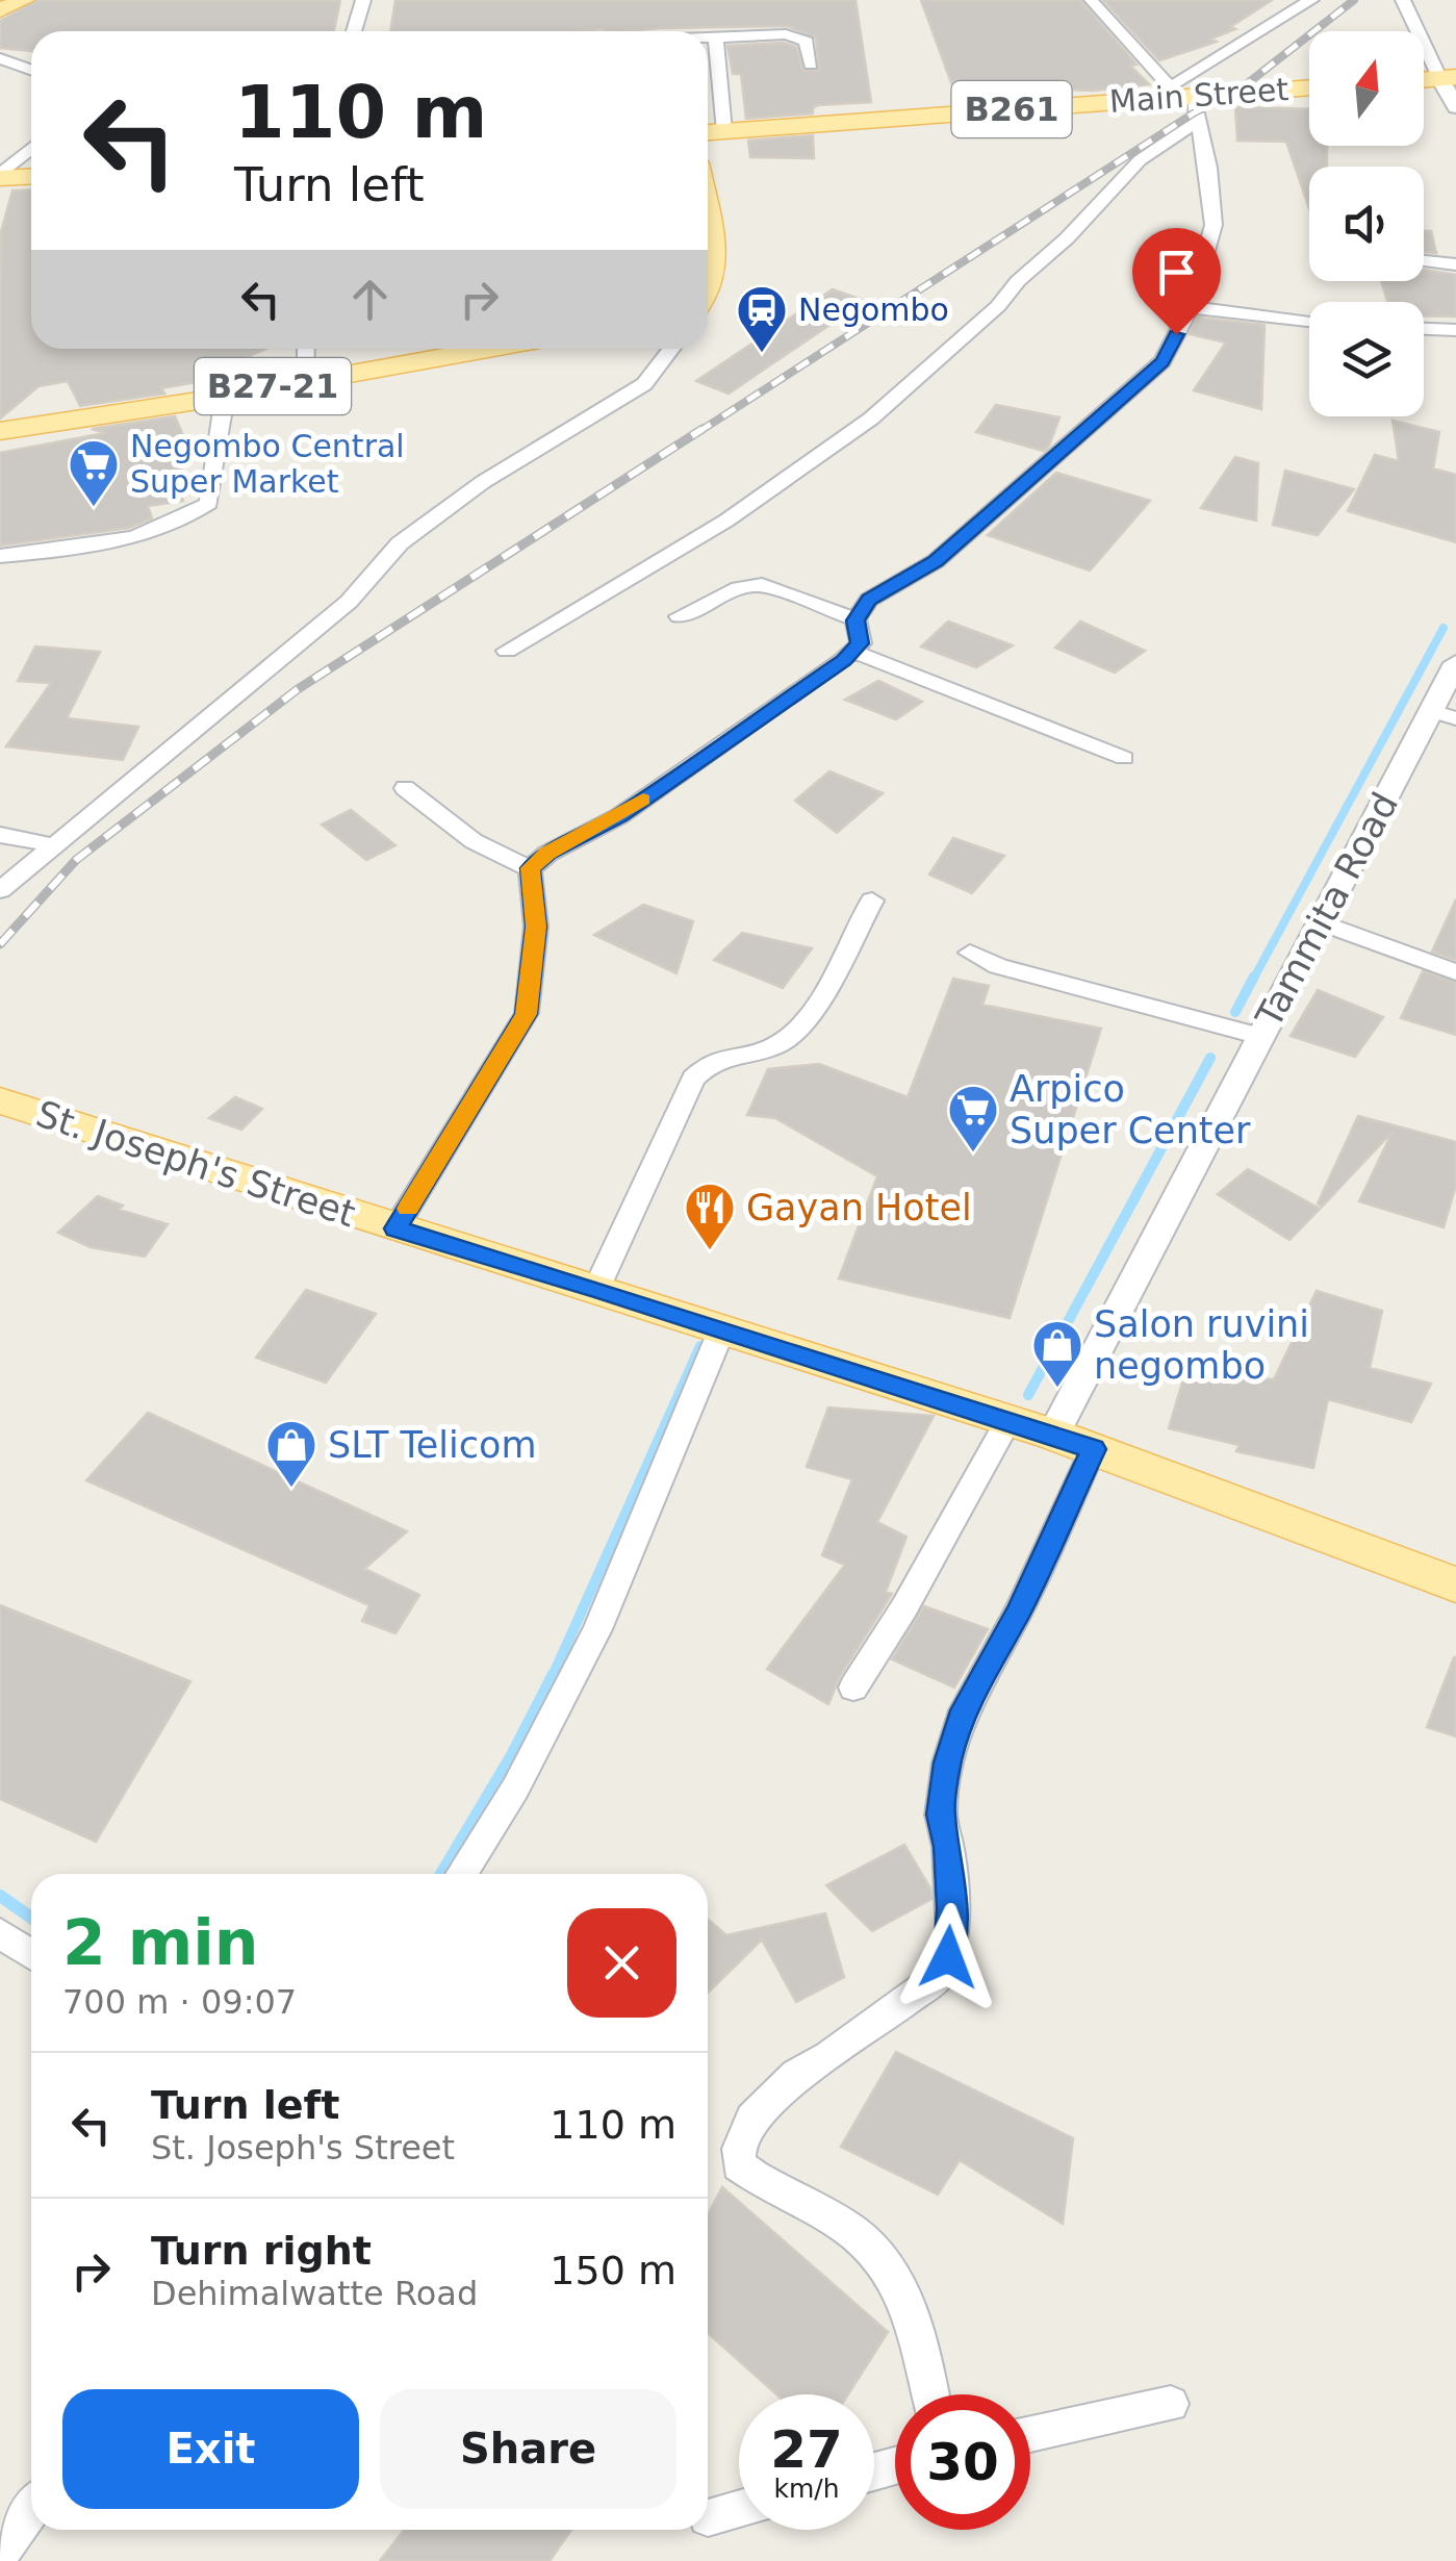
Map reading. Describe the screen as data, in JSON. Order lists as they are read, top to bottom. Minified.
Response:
{"streets":{"main road":["Main Street","B261","B27-21","St. Joseph's Street"],"street":["Tammita Road"]},"crossings":[["Tammita Road","St. Joseph's Street"]],"places":{"station":["Negombo"],"supermarket":["Negombo Central Super Market","Arpico Super Center"],"restaurant":["Gayan Hotel"],"shop":["Salon ruvini negombo","SLT Telicom"]},"north":"top","page":{"turn":["110 m","Turn left"],"heading":["2 min","700 m · 09:07"],"list":[{"name":"Turn left","note":"St. Joseph's Street","value":"110 m"},{"name":"Turn right","note":"Dehimalwatte Road","value":"150 m"}],"buttons":["Exit","Share"],"speed":"27 km/h","limit":"30"}}
